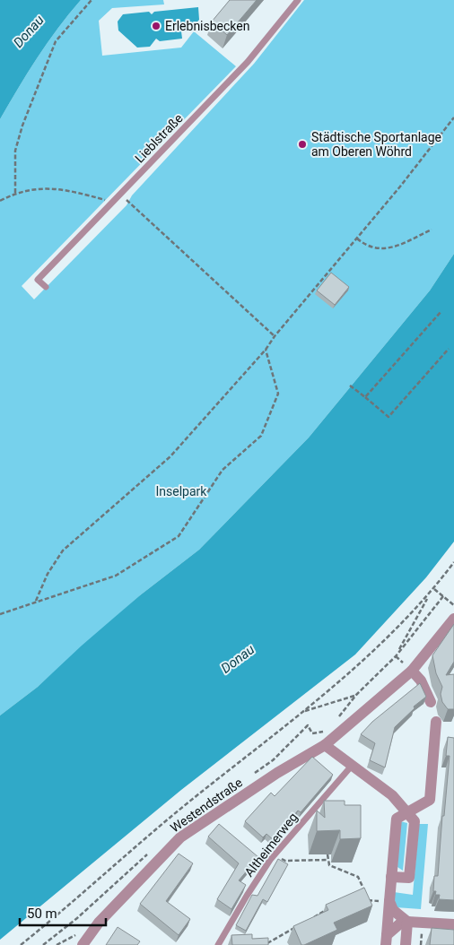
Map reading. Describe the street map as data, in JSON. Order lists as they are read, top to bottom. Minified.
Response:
{"streets":{"street":["Westendstraße"],"lane":["Lieblstraße","Altheimerweg"]},"water":["Donau"],"parks":["Inselpark"],"places":["Erlebnisbecken","Städtische Sportanlage am Oberen Wöhrd"],"scale_bar":"50 m"}
